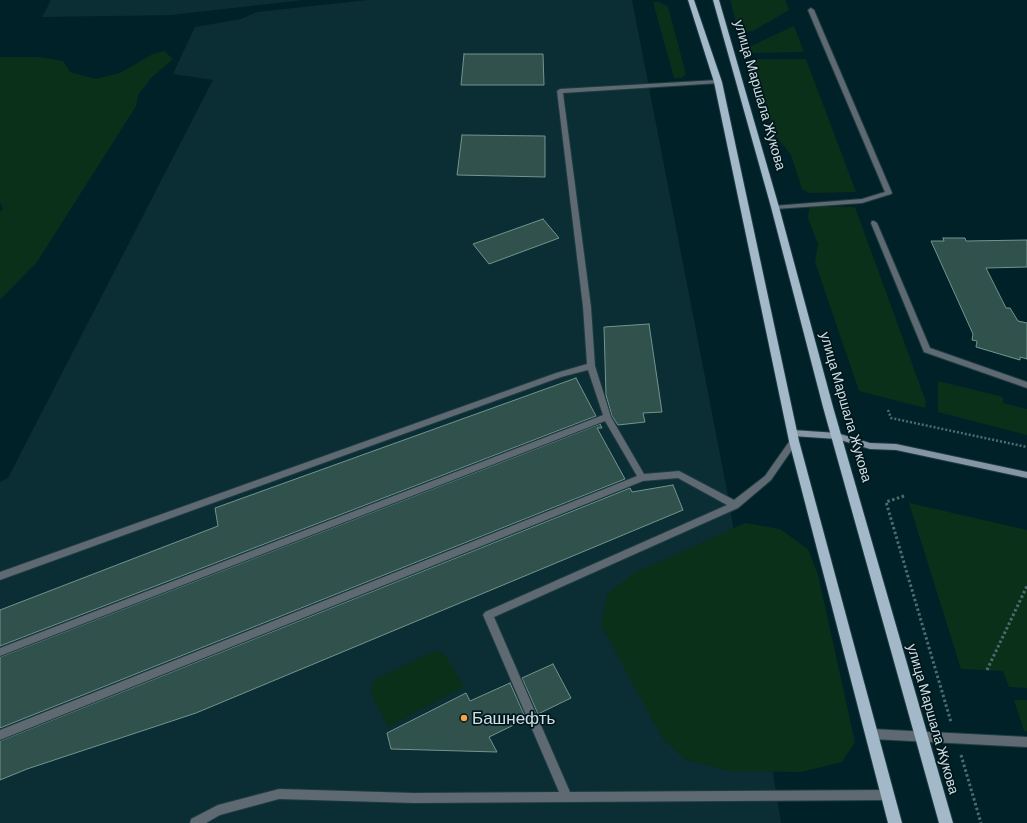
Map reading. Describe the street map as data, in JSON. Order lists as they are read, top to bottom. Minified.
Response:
{"streets":{"main road":["улица Маршала Жукова"]},"places":["Башнефть"]}
